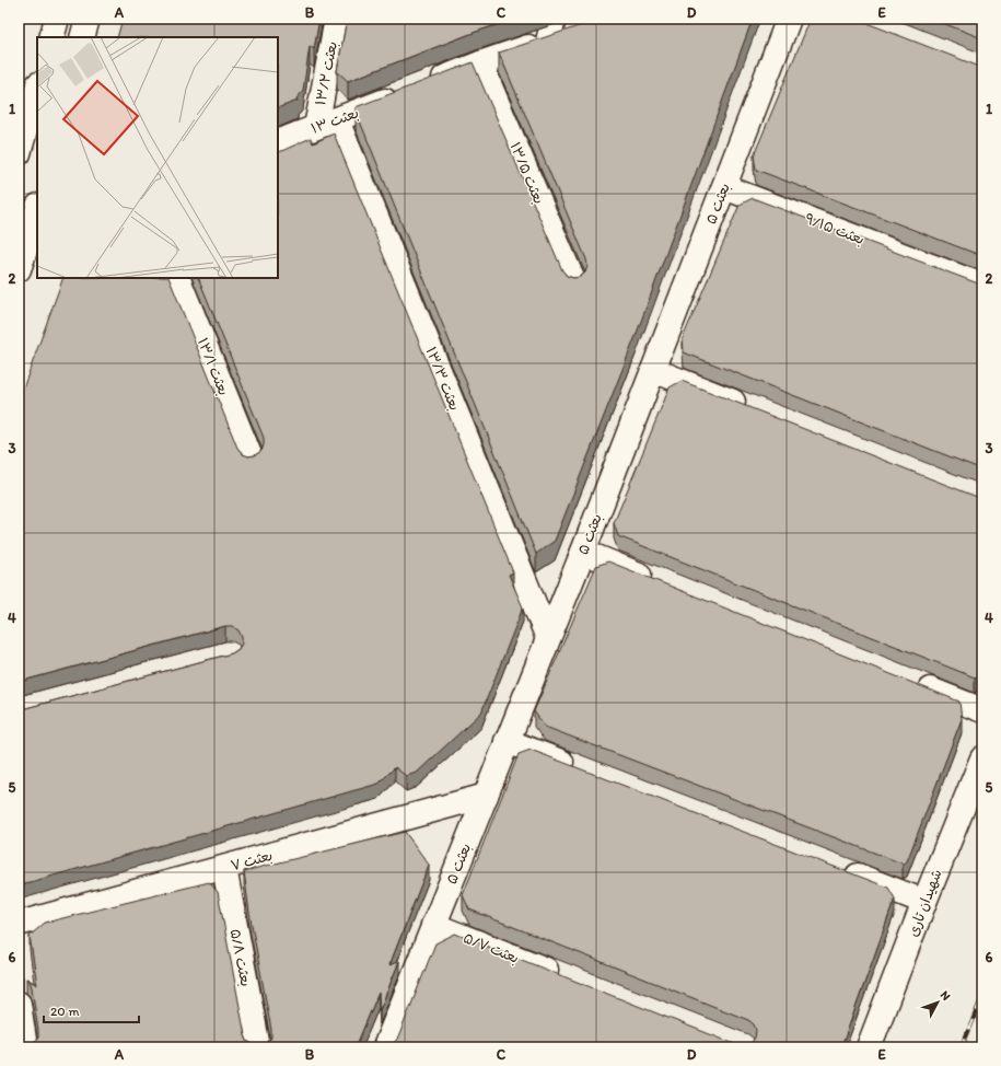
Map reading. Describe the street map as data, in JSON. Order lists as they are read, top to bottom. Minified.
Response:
{"streets":{"street":["بعثت ۱۳/۲","بعثت ۱۳","بعثت ۱۳/۵","بعثت ۵","بعثت ۹/۱۵","بعثت ۱۳/۱","بعثت ۱۳/۳","بعثت ۷","شهیدان تاری","بعثت ۵/۷","بعثت ۵/۸"]},"crossings":[["بعثت ۱۳/۲","بعثت ۱۳"],["بعثت ۱۳/۲","بعثت ۱۳/۳"],["بعثت ۱۳","بعثت ۱۳/۵"],["بعثت ۱۳","بعثت ۱۳/۳"],["بعثت ۵","بعثت ۹/۱۵"],["بعثت ۵","بعثت ۱۳/۳"],["بعثت ۵","بعثت ۷"],["بعثت ۵","بعثت ۵/۷"],["بعثت ۷","بعثت ۵/۸"]],"scale_bar":"20 m","north":"top right","grid":{"columns":["A","B","C","D","E"],"rows":["1","2","3","4","5","6"]}}
